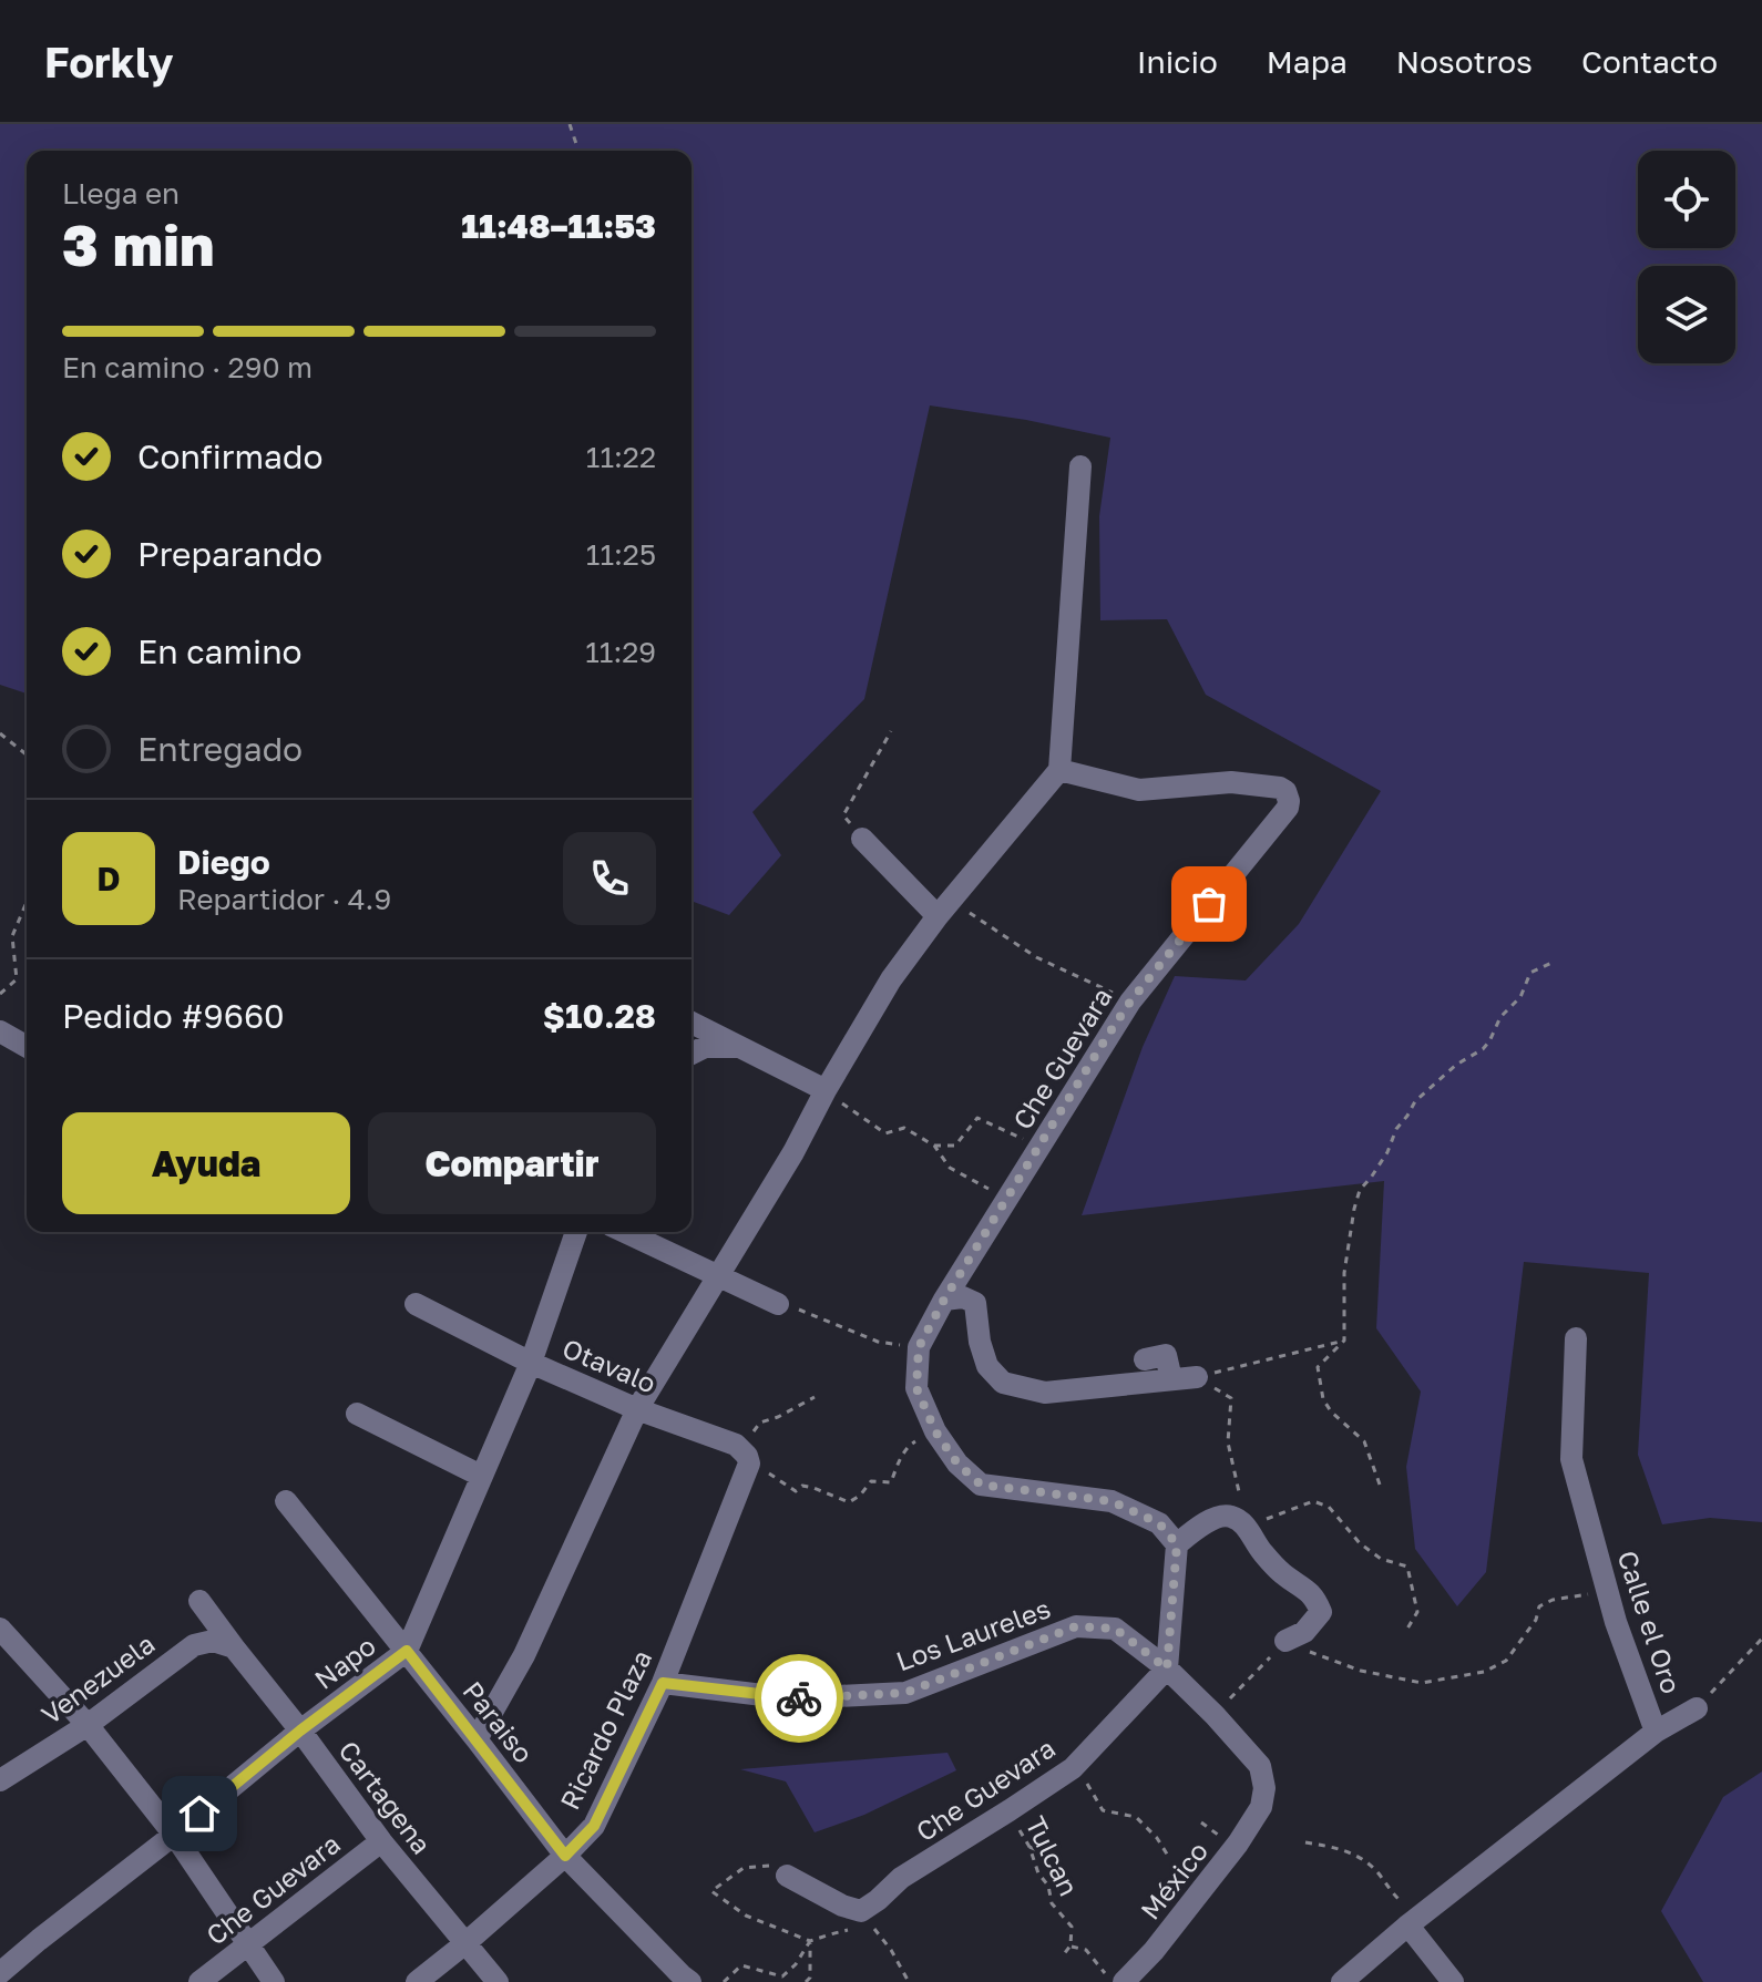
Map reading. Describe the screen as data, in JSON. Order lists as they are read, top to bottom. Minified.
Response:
{"streets":{"street":["Che Guevara","Otavalo","Calle el Oro","Los Laureles","Napo","Venezuela","Paraiso","Ricardo Plaza","Cartagena","México"],"path":["Tulcan"]},"crossings":[["Che Guevara","Los Laureles"],["Che Guevara","Cartagena"],["Che Guevara","Tulcan"],["Otavalo","Napo"],["Los Laureles","Ricardo Plaza"],["Los Laureles","México"],["Napo","Paraiso"],["Napo","Cartagena"],["Venezuela","Cartagena"],["Paraiso","Ricardo Plaza"],["Ricardo Plaza","Cartagena"]],"page":{"header":"Forkly","nav":["Inicio","Mapa","Nosotros","Contacto"],"heading":["3 min","Llega en","11:48–11:53"],"panel":["Diego","Repartidor · 4.9","Pedido #9660","$10.28"],"bar":"En camino · 290 m","list":[["Confirmado","11:22"],["Preparando","11:25"],["En camino","11:29"],"Entregado"],"round":"D","buttons":["Ayuda","Compartir"]}}
